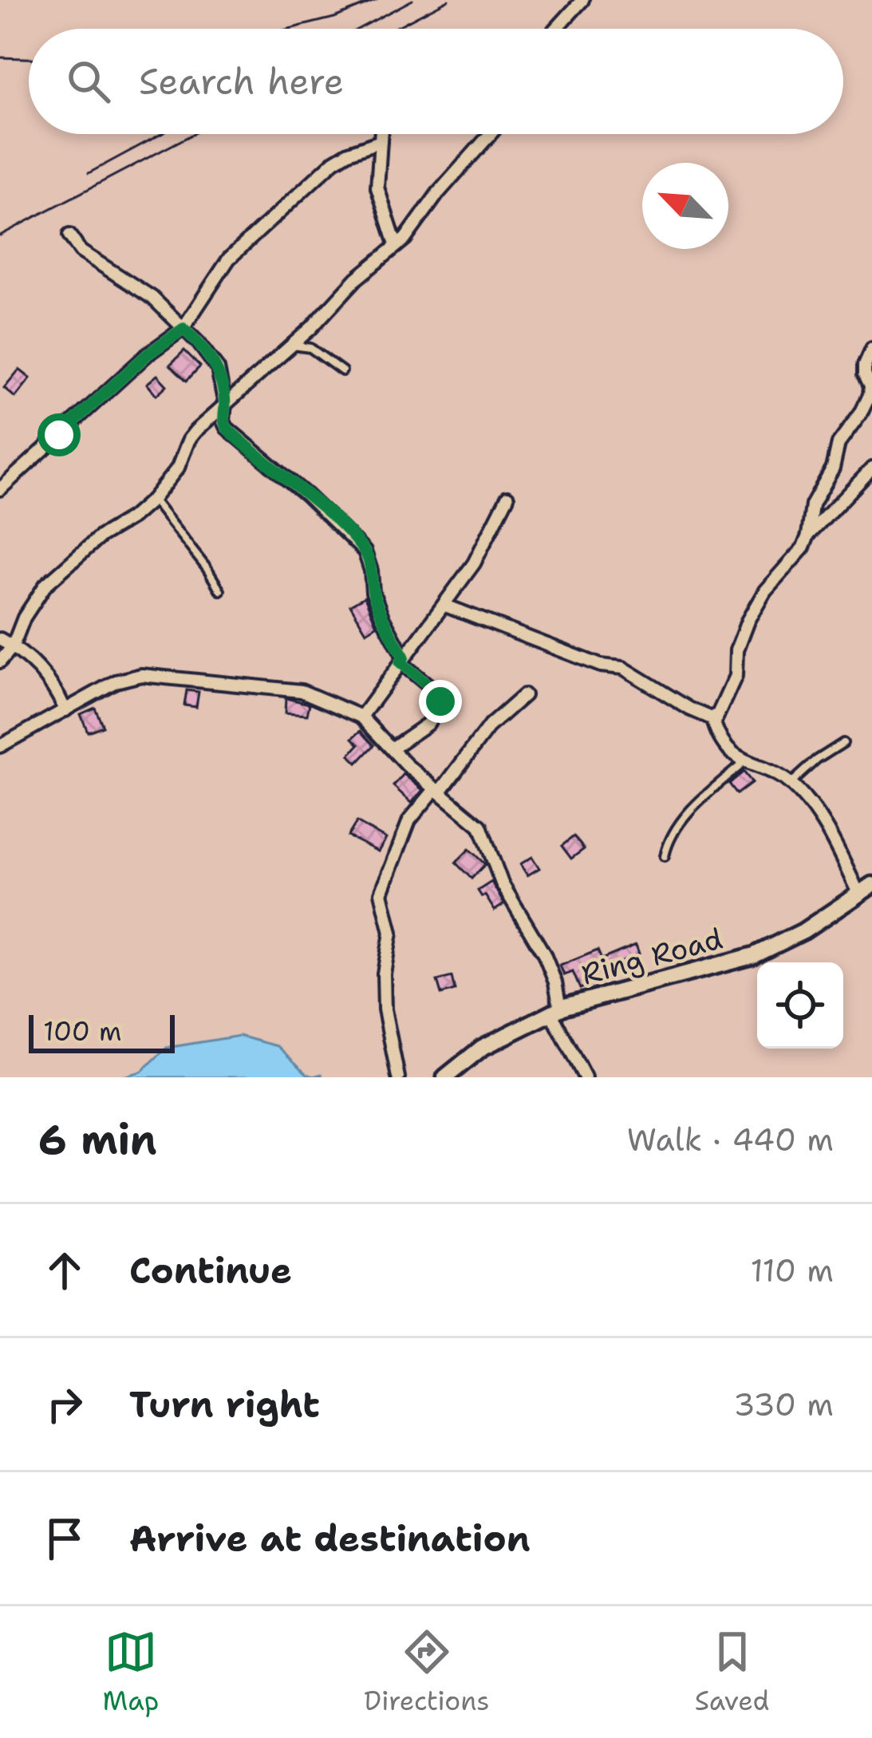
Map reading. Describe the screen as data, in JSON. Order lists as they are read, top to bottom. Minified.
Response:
{"streets":{"street":["Ring Road"]},"scale_bar":"100 m","north":"top left","page":{"search":"Search here","scale":"100 m","heading":["6 min","Walk · 440 m"],"list":[["Continue","110 m"],["Turn right","330 m"],"Arrive at destination"],"nav":["Map","Directions","Saved"]}}
